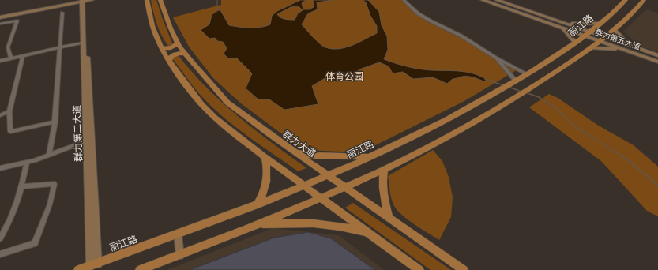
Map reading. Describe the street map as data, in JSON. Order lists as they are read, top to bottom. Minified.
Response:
{"streets":{"main road":["丽江路","群力第五大道","群力第二大道","群力大道"]},"crossings":[["丽江路","群力第五大道"],["丽江路","群力第二大道"],["丽江路","群力大道"]],"parks":["体育公园"]}
